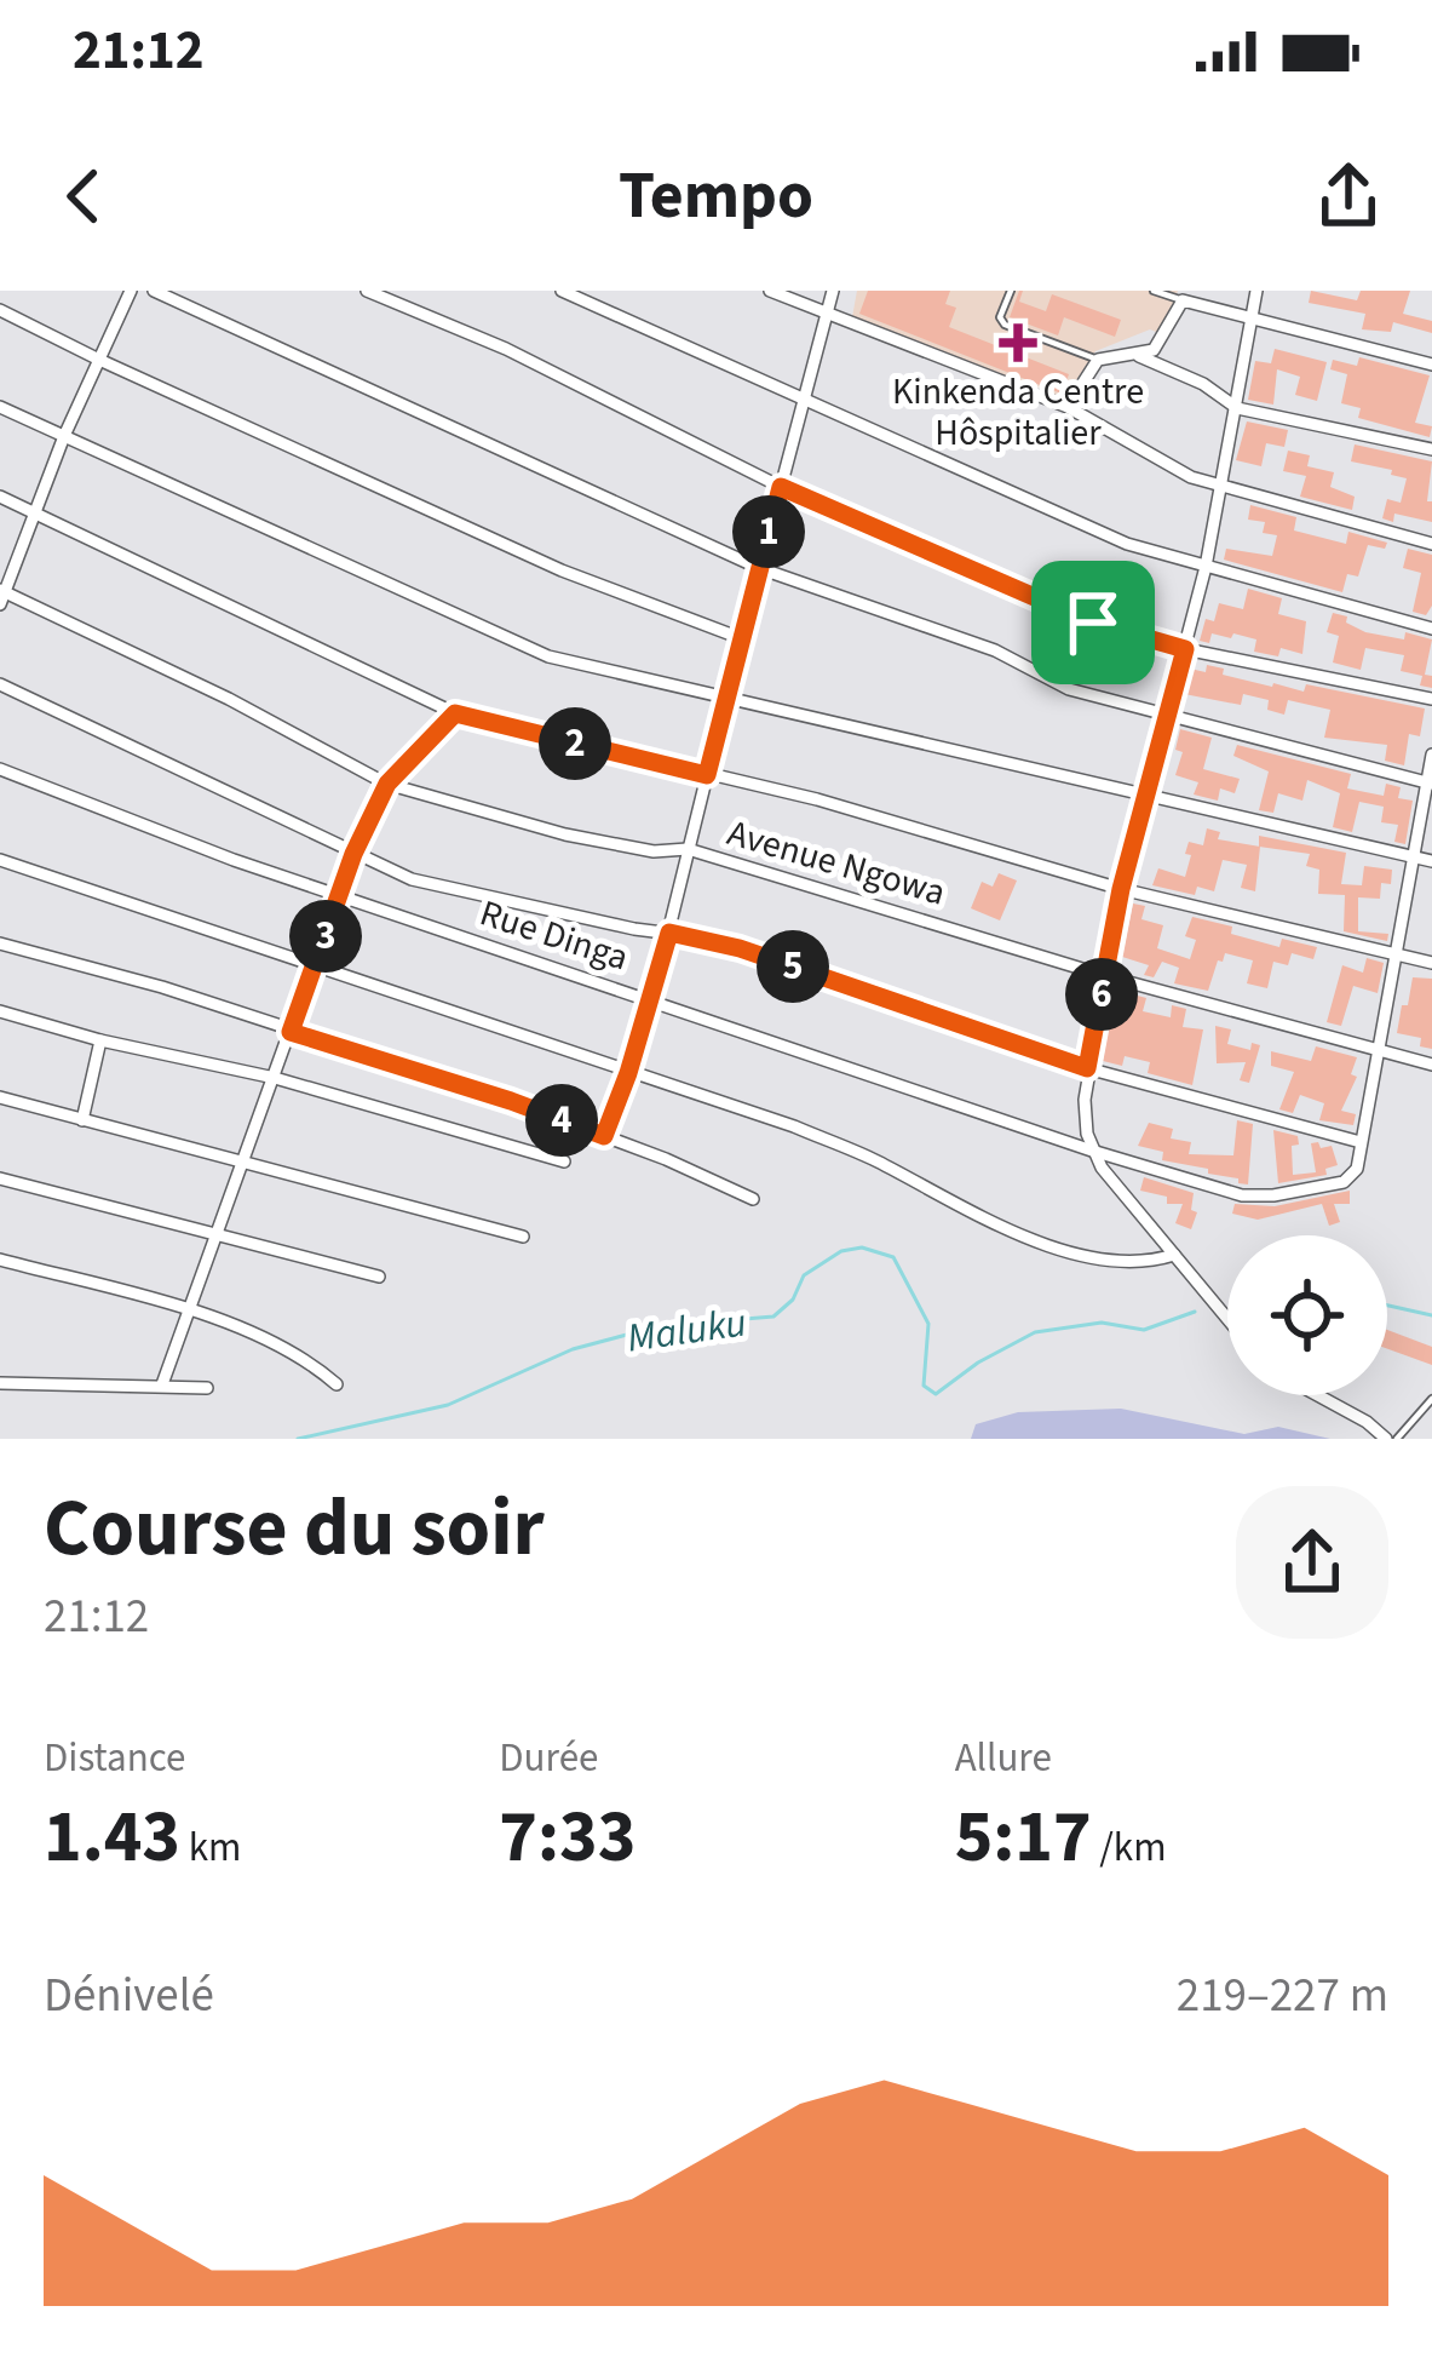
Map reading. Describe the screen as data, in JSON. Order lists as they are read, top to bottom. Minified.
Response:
{"streets":{"street":["Avenue Ngowa","Rue Dinga"]},"water":["Maluku"],"places":{"health":["Kinkenda Centre Hôspitalier"]},"page":{"status":"21:12","header":"Tempo","pins":["1","2","3","5","6","4"],"heading":["Course du soir","21:12"],"stats":[["Distance","1.43 km"],["Durée","7:33"],["Allure","5:17 /km"]],"chart":["Dénivelé","219–227 m"]}}
